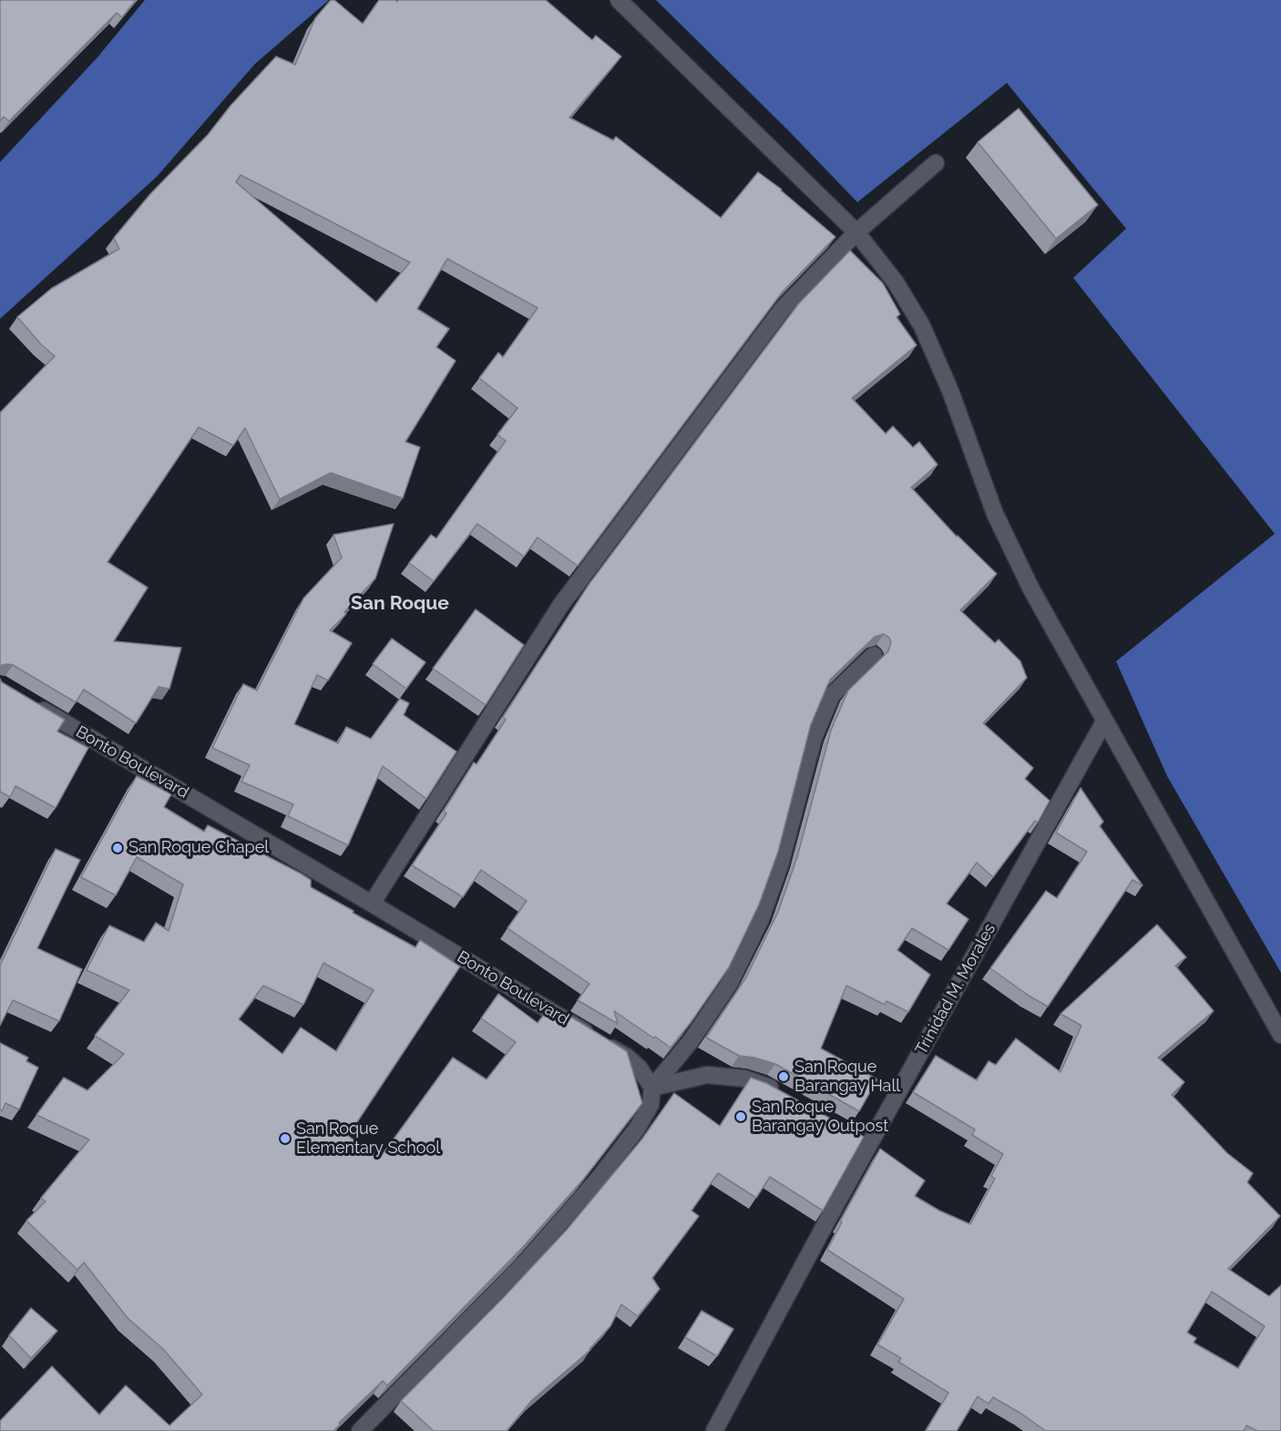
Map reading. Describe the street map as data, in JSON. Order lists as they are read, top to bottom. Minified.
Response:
{"streets":{"street":["Bonto Boulevard","Trinidad M. Morales"]},"districts":["San Roque"],"places":["San Roque Chapel","San Roque Barangay Hall","San Roque Barangay Outpost","San Roque Elementary School"]}
